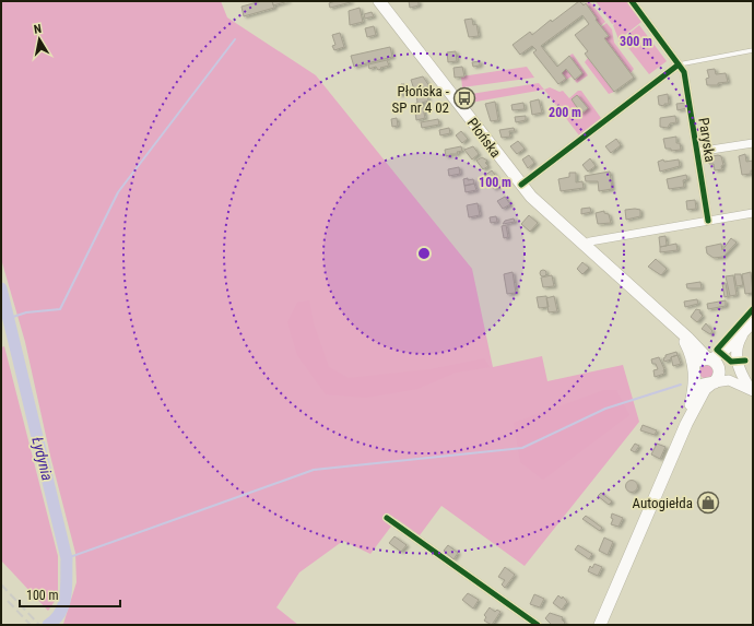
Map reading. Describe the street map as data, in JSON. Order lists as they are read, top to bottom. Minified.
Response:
{"streets":{"main road":["Płońska"],"street":["Paryska"]},"water":["Łydynia"],"places":{"bus stop":["Płońska - SP nr 4 02"],"shop":["Autogiełda"]},"scale_bar":"100 m","north":"top","rings":["300 m","200 m","100 m"]}
